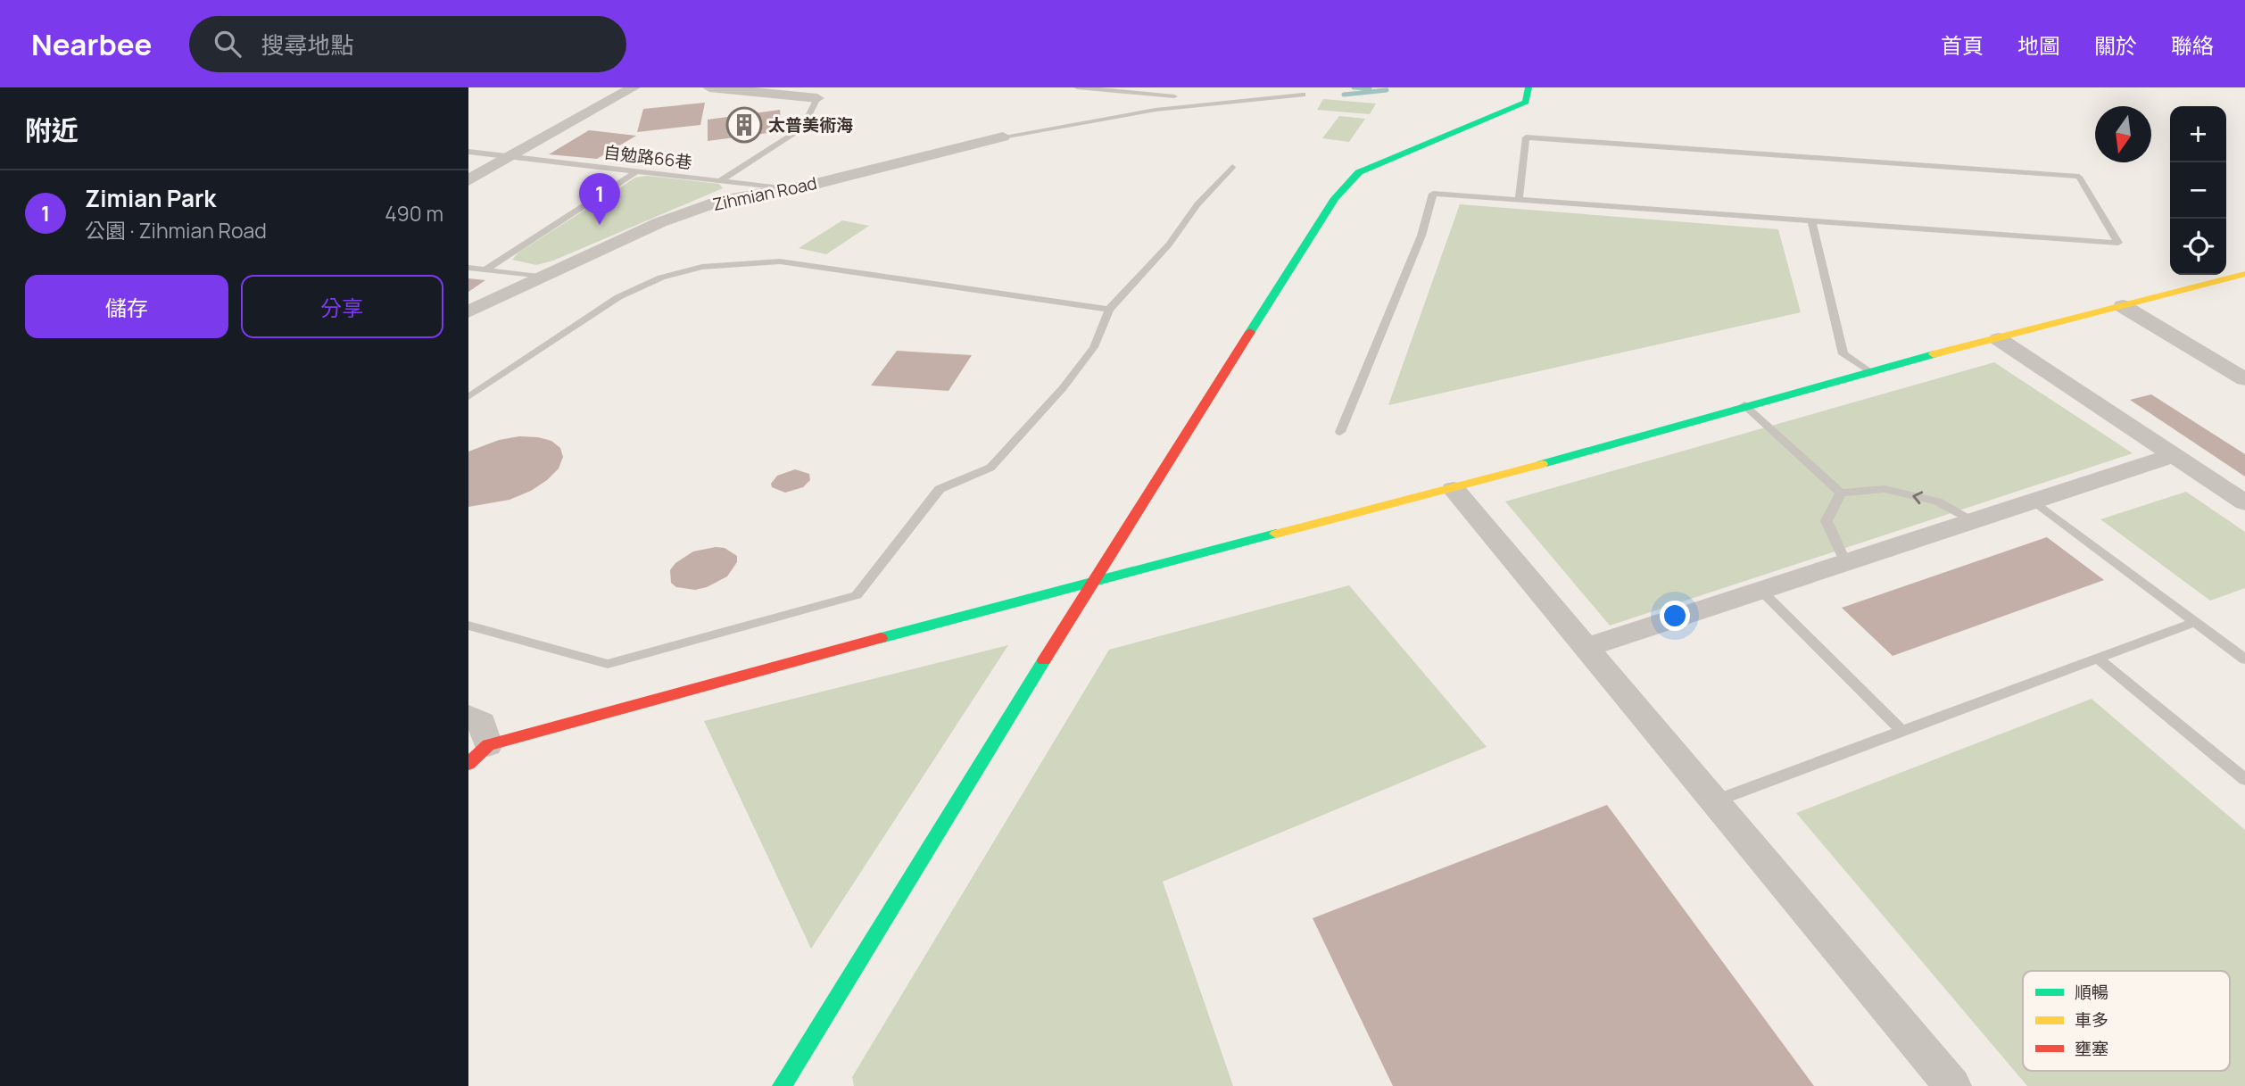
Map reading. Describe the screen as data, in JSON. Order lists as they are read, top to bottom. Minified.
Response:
{"streets":{"street":["Zihmian Road"],"lane":["自勉路66巷"]},"crossings":[["自勉路66巷","Zihmian Road"]],"places":{"building":["太普美術海"]},"legend":["順暢","車多","壅塞"],"north":"bottom","page":{"header":"Nearbee","search":"搜尋地點","nav":["首頁","地圖","關於","聯絡"],"heading":"附近","map_buttons":["+","−"],"list":[{"mark":"1","name":"Zimian Park","note":"公園 · Zihmian Road","value":"490 m"}],"pins":"1","buttons":["儲存","分享"]}}
